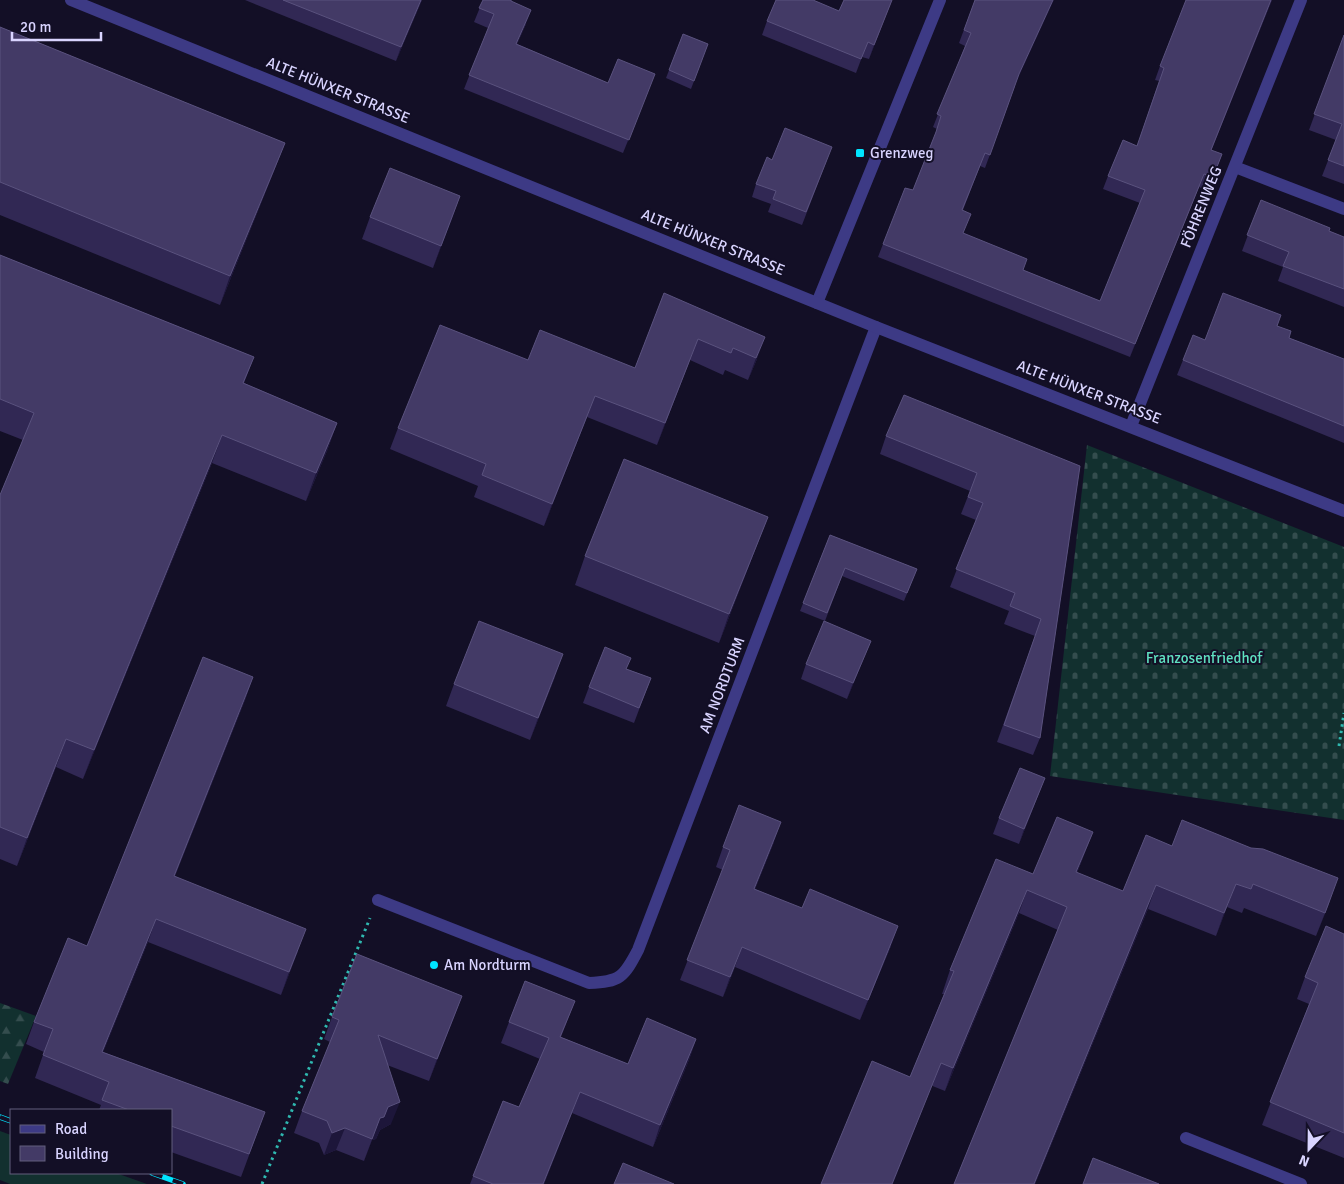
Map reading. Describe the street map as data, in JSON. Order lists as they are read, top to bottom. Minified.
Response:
{"streets":{"street":["ALTE HÜNXER STRASSE","FÖHRENWEG","AM NORDTURM"]},"crossings":[["ALTE HÜNXER STRASSE","FÖHRENWEG"],["ALTE HÜNXER STRASSE","AM NORDTURM"]],"parks":["Franzosenfriedhof"],"places":{"transit":["Grenzweg"],"other":["Am Nordturm"]},"legend":["Road","Building"],"scale_bar":"20 m","north":"bottom"}
